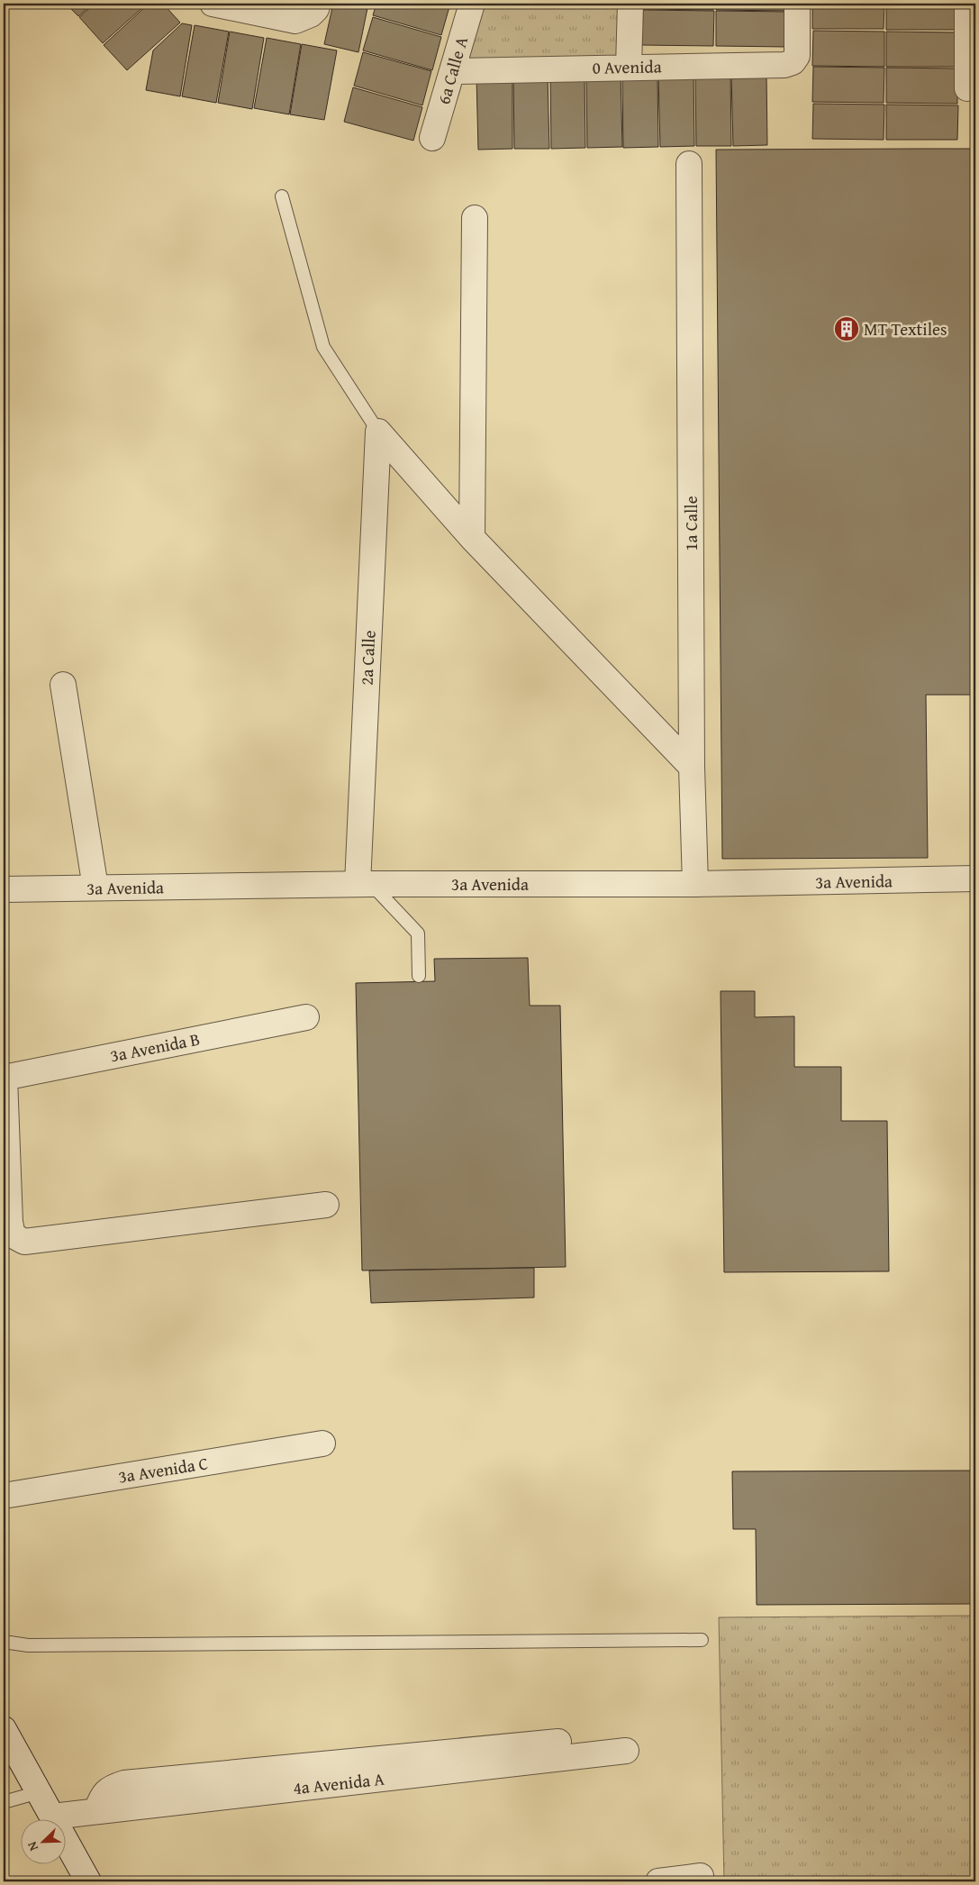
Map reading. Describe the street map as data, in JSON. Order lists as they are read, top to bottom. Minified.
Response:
{"streets":{"street":["0 Avenida","6a Calle A","1a Calle","2a Calle","3a Avenida","3a Avenida B","3a Avenida C","4a Avenida A"]},"crossings":[["0 Avenida","6a Calle A"],["1a Calle","3a Avenida"],["2a Calle","3a Avenida"]],"places":{"building":["MT Textiles"]},"north":"bottom left"}
